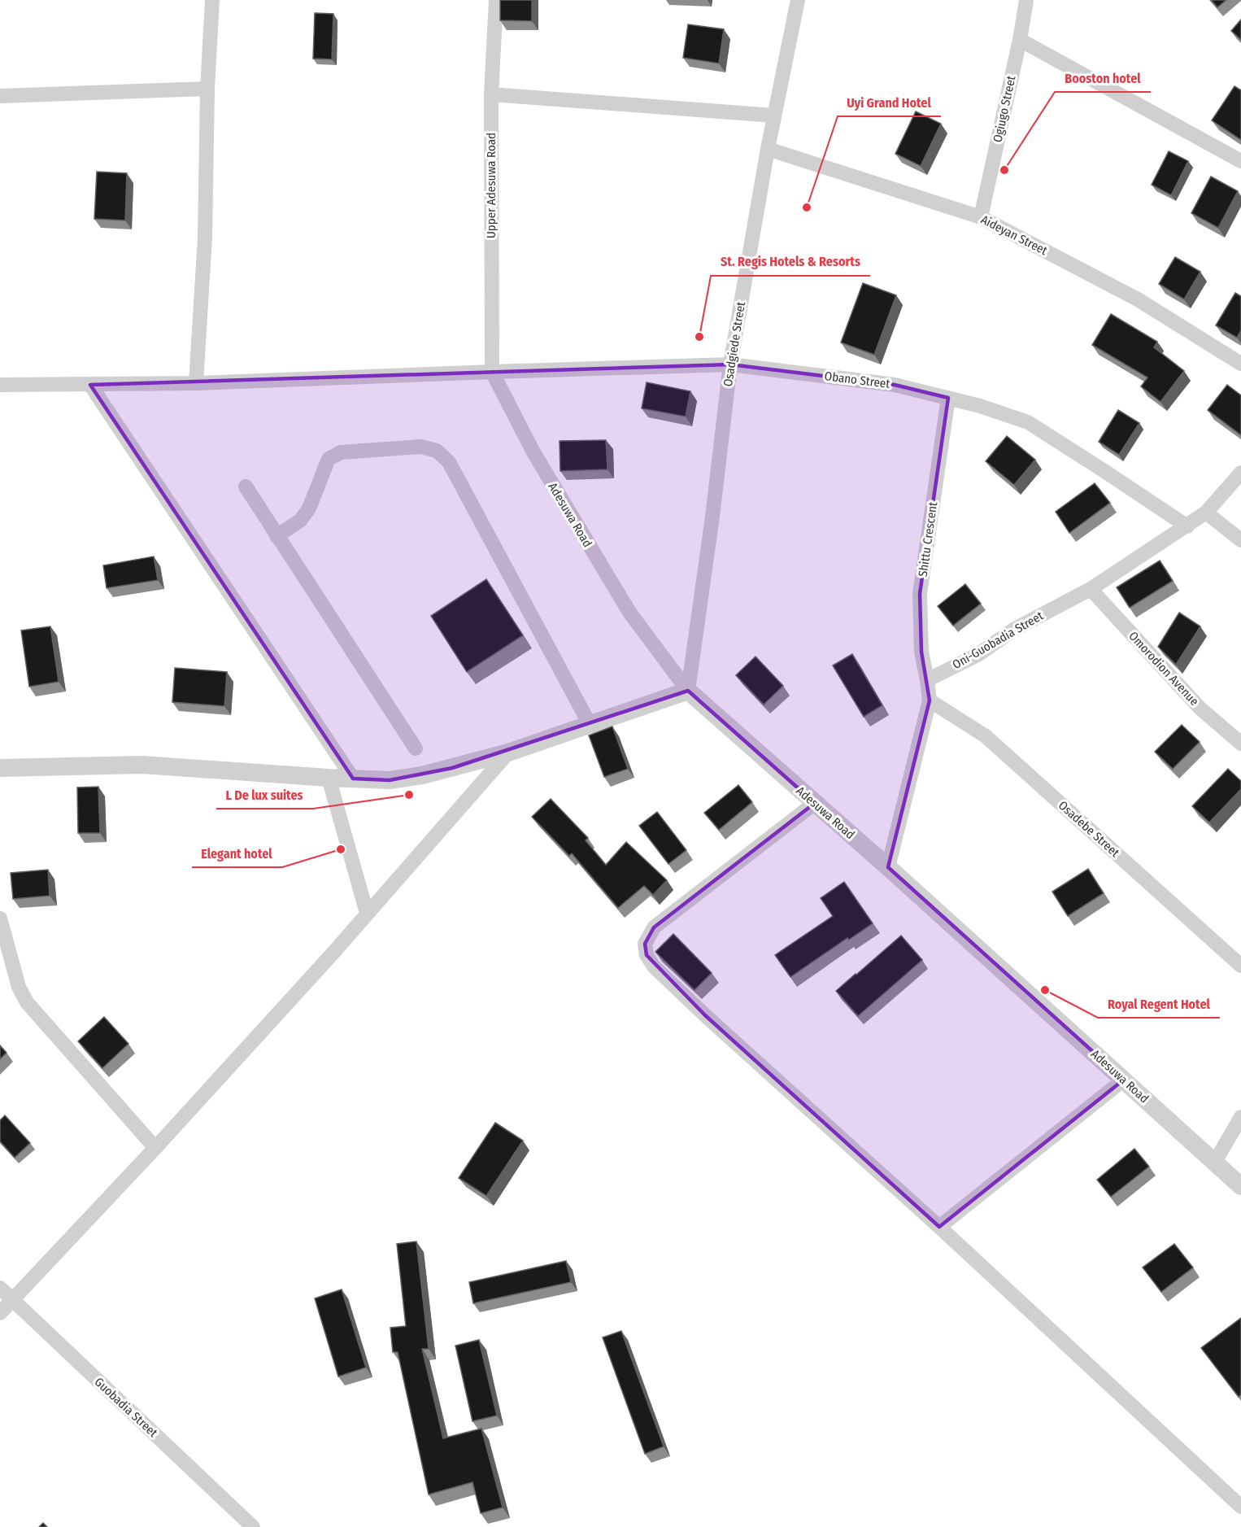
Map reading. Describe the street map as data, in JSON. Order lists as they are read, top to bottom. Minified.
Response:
{"streets":{"street":["Ogiugo Street","Upper Adesuwa Road","Aideyan Street","Osadgiede Street","Obano Street","Adesuwa Road","Shittu Crescent","Oni-Guobadia Street","Omorodion Avenue","Osadebe Street","Guobadia Street"]},"crossings":[["Ogiugo Street","Aideyan Street"],["Upper Adesuwa Road","Obano Street"],["Upper Adesuwa Road","Adesuwa Road"],["Aideyan Street","Osadgiede Street"],["Osadgiede Street","Obano Street"],["Osadgiede Street","Adesuwa Road"],["Obano Street","Adesuwa Road"],["Obano Street","Shittu Crescent"],["Obano Street","Oni-Guobadia Street"],["Shittu Crescent","Oni-Guobadia Street"],["Oni-Guobadia Street","Omorodion Avenue"]],"places":["Booston hotel","Uyi Grand Hotel","St. Regis Hotels & Resorts","L De lux suites","Elegant hotel","Royal Regent Hotel"]}
